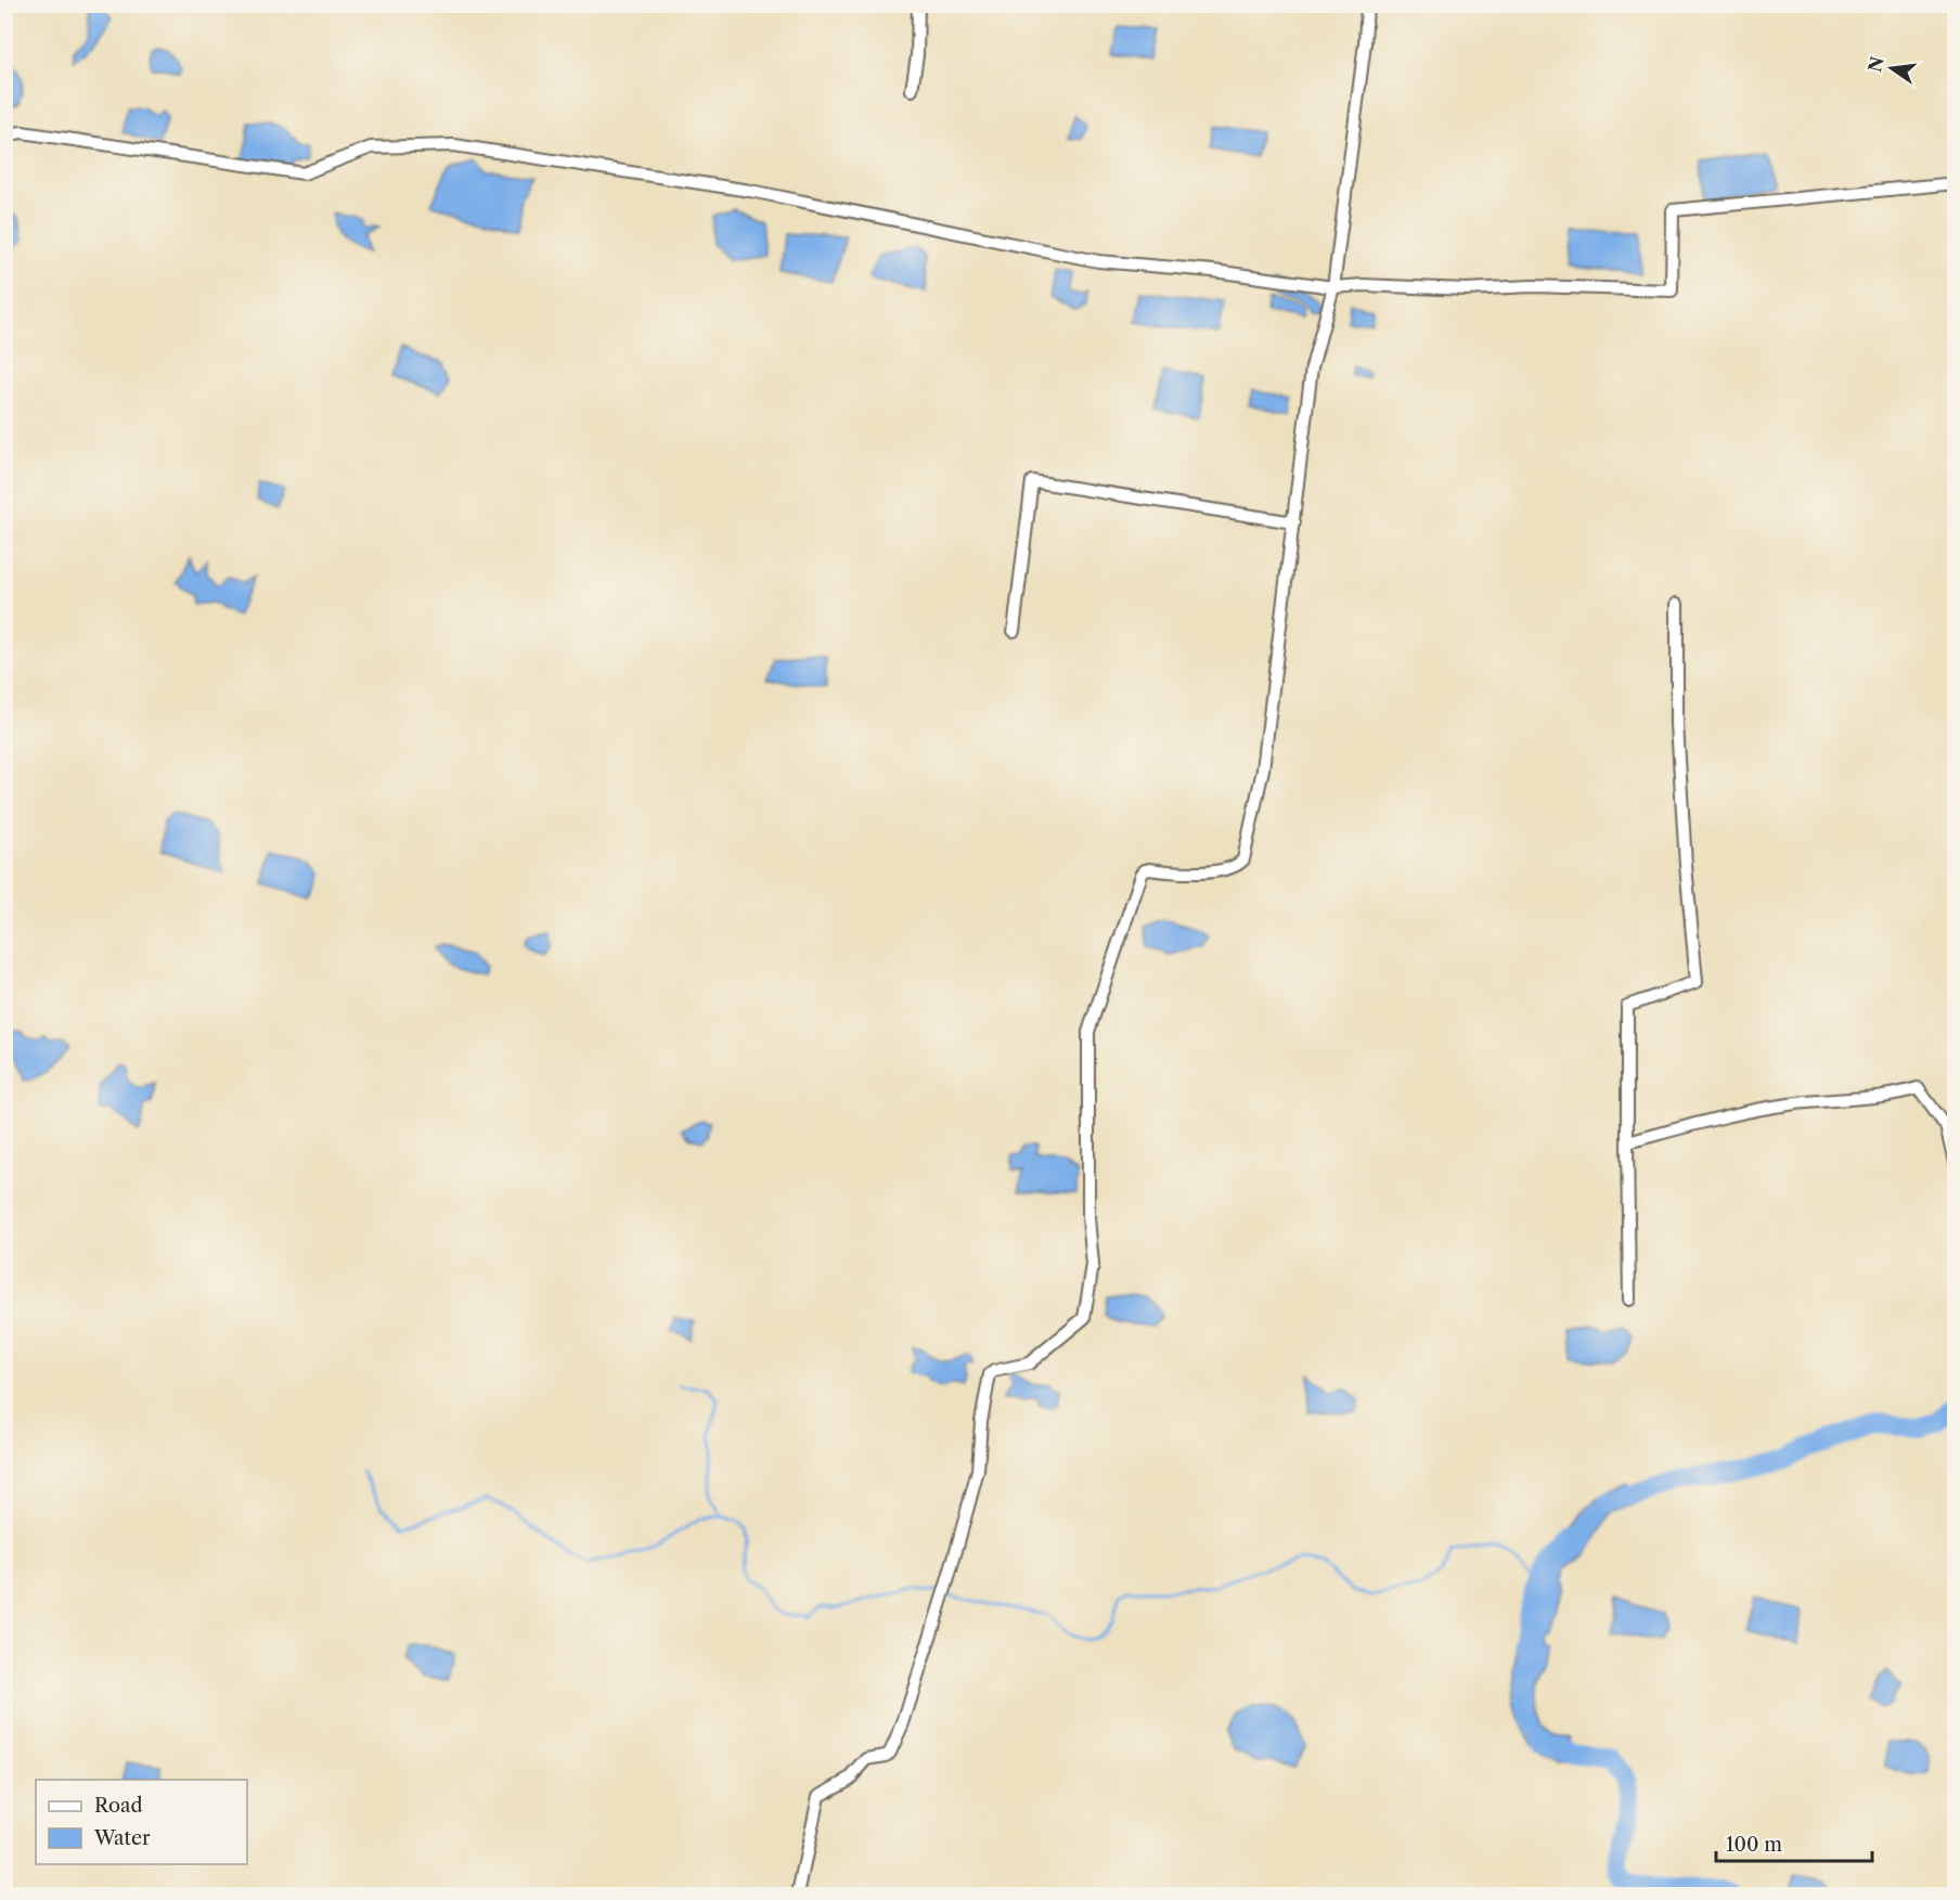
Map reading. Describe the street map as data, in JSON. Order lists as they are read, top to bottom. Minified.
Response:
{"legend":["Road","Water"],"scale_bar":"100 m","north":"left"}
